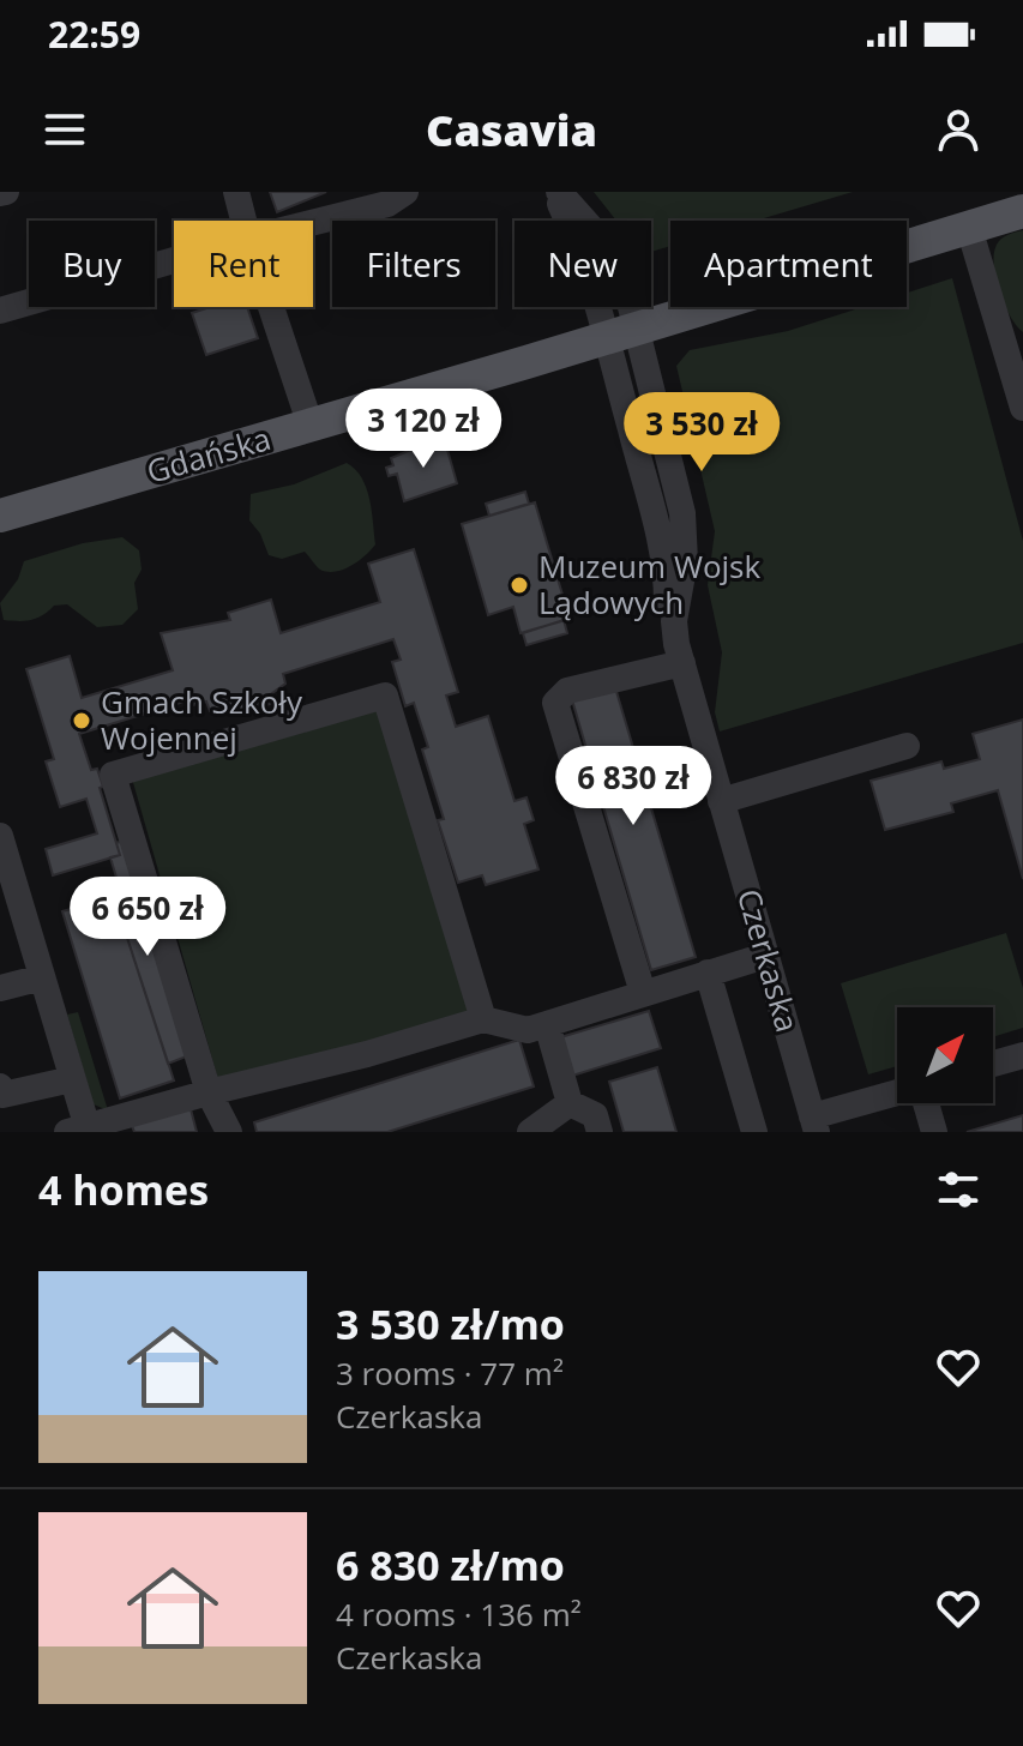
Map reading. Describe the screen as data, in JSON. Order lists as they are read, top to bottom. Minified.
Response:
{"streets":{"main road":["Gdańska"],"street":["Czerkaska"]},"crossings":[["Gdańska","Czerkaska"]],"places":["Muzeum Wojsk Lądowych","Gmach Szkoły Wojennej"],"north":"top right","page":{"status":"22:59","header":"Casavia","chip":["Buy","Rent","Filters","New","Apartment"],"price":["3 120 zł","3 530 zł","6 830 zł","6 650 zł"],"heading":"4 homes","list":[{"name":"3 530 zł/mo","note":"3 rooms · 77 m² · Czerkaska"},{"name":"6 830 zł/mo","note":"4 rooms · 136 m² · Czerkaska"}]}}
